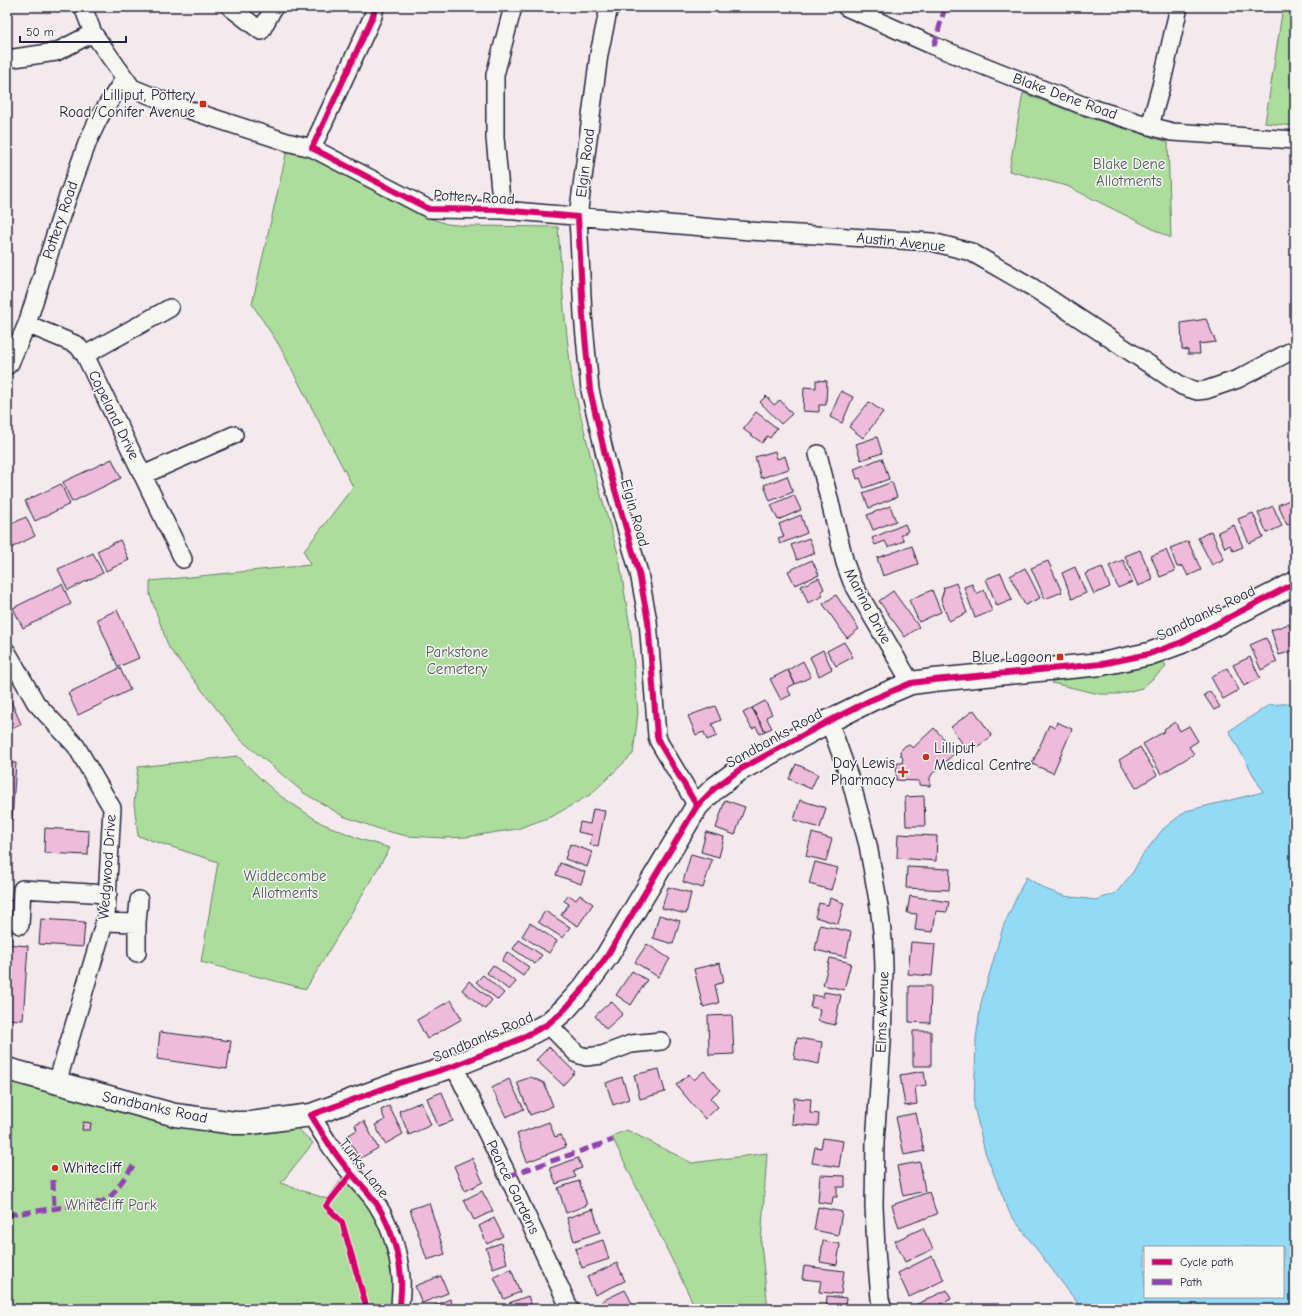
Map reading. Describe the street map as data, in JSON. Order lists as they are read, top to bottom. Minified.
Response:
{"streets":{"main road":["Sandbanks Road"],"street":["Blake Dene Road","Elgin Road","Pottery Road","Austin Avenue","Copeland Drive","Marina Drive","Wedgwood Drive","Elms Avenue","Turks Lane","Pearce Gardens"]},"crossings":[["Elgin Road","Pottery Road"],["Elgin Road","Austin Avenue"],["Elgin Road","Sandbanks Road"],["Pottery Road","Austin Avenue"],["Pottery Road","Copeland Drive"],["Marina Drive","Sandbanks Road"],["Sandbanks Road","Wedgwood Drive"],["Sandbanks Road","Elms Avenue"],["Sandbanks Road","Turks Lane"],["Sandbanks Road","Pearce Gardens"]],"parks":["Blake Dene Allotments","Parkstone Cemetery","Widdecombe Allotments","Whitecliff Park"],"places":{"transit":["Lilliput, Pottery Road/Conifer Avenue","Blue Lagoon"],"other":["Lilliput Medical Centre","Whitecliff"],"health":["Day Lewis Pharmacy"]},"legend":["Cycle path","Path"],"scale_bar":"50 m"}
